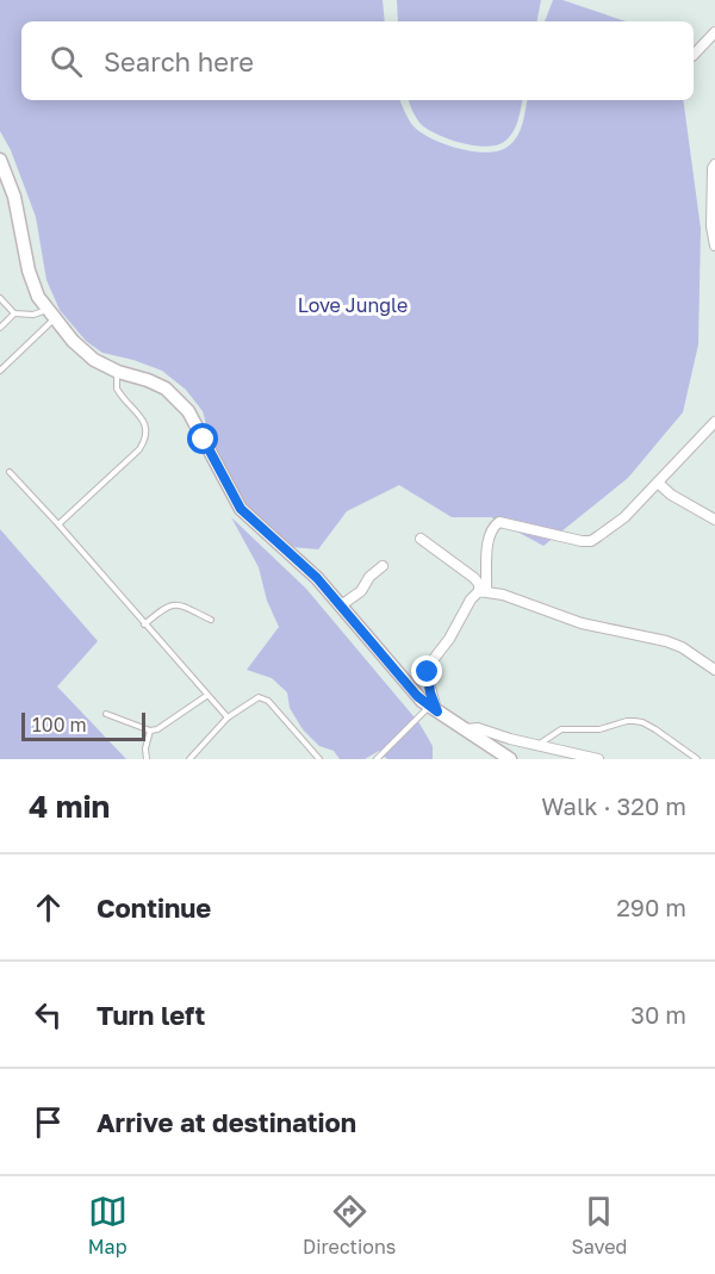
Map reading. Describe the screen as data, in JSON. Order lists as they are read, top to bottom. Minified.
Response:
{"parks":["Love Jungle"],"scale_bar":"100 m","page":{"search":"Search here","scale":"100 m","heading":["4 min","Walk · 320 m"],"list":[["Continue","290 m"],["Turn left","30 m"],"Arrive at destination"],"nav":["Map","Directions","Saved"]}}
